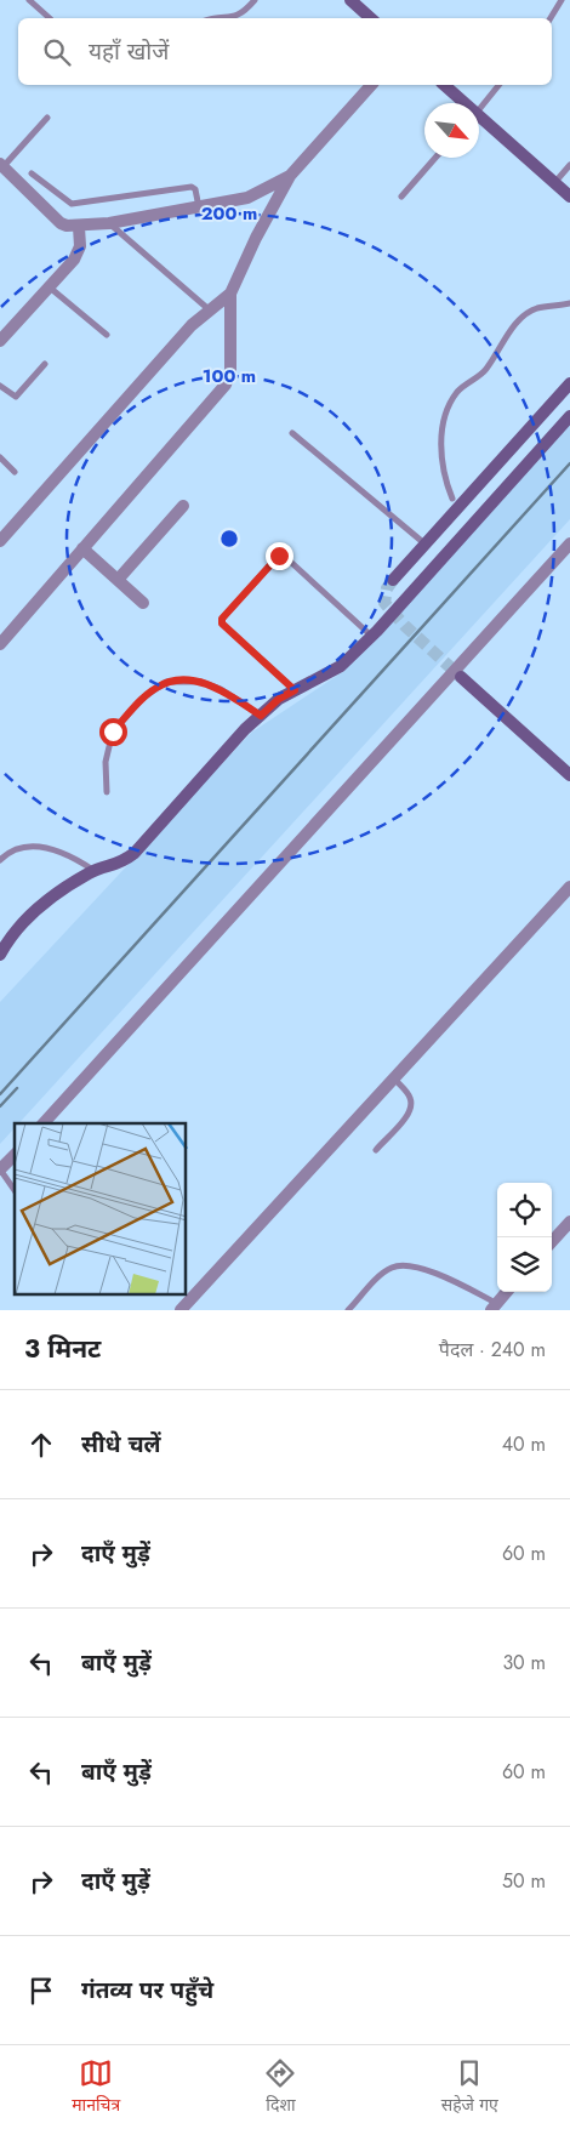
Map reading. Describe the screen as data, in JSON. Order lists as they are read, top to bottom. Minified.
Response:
{"north":"bottom right","page":{"search":"यहाँ खोजें","heading":["3 मिनट","पैदल · 240 m"],"list":[["सीधे चलें","40 m"],["दाएँ मुड़ें","60 m"],["बाएँ मुड़ें","30 m"],["बाएँ मुड़ें","60 m"],["दाएँ मुड़ें","50 m"],"गंतव्य पर पहुँचे"],"nav":["मानचित्र","दिशा","सहेजे गए"]},"rings":["200 m","100 m"]}
